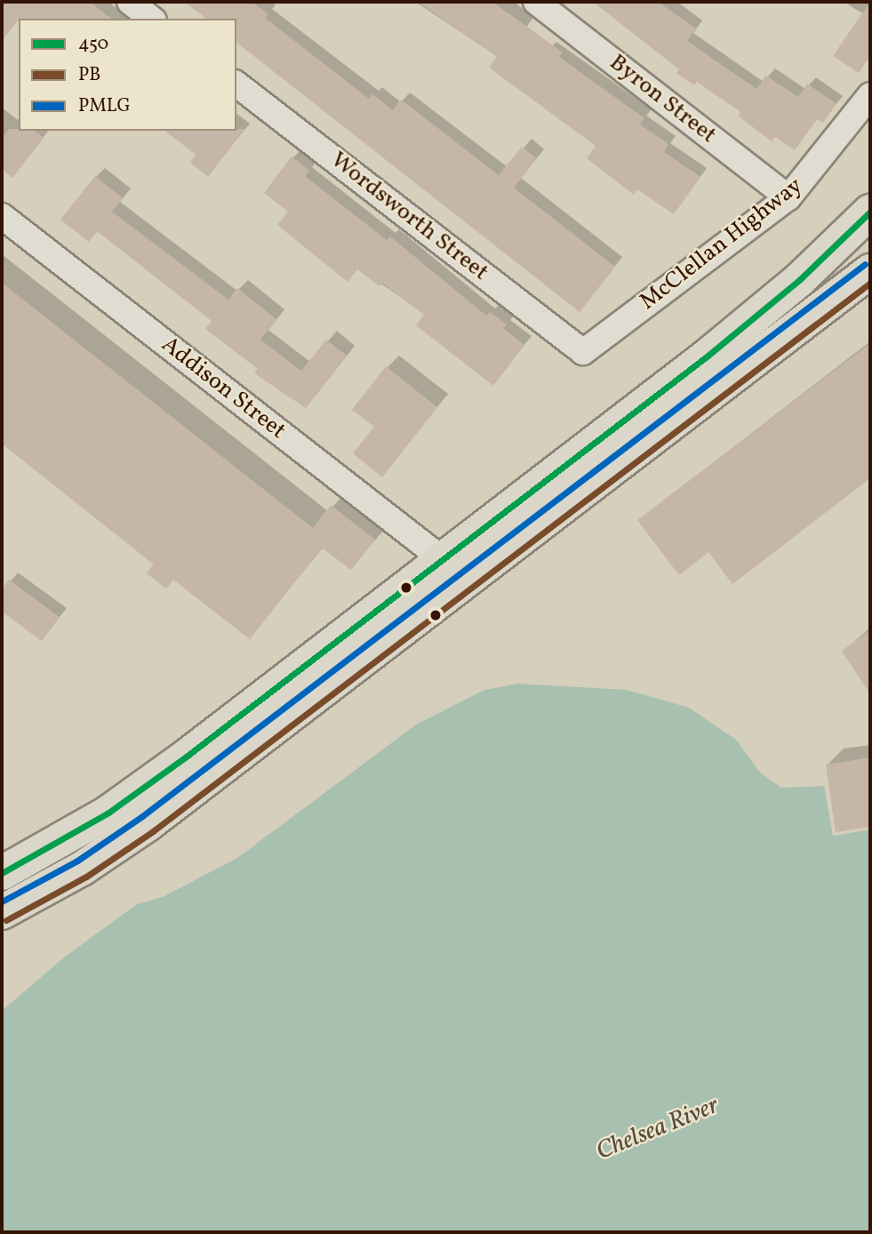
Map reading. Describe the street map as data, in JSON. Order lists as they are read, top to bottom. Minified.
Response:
{"streets":{"street":["Byron Street","Wordsworth Street","McClellan Highway","Addison Street"]},"crossings":[["Byron Street","McClellan Highway"],["Wordsworth Street","McClellan Highway"]],"water":["Chelsea River"],"lines":["transit line 450","transit line PMLG","transit line PB"],"legend":["450","PB","PMLG"]}
